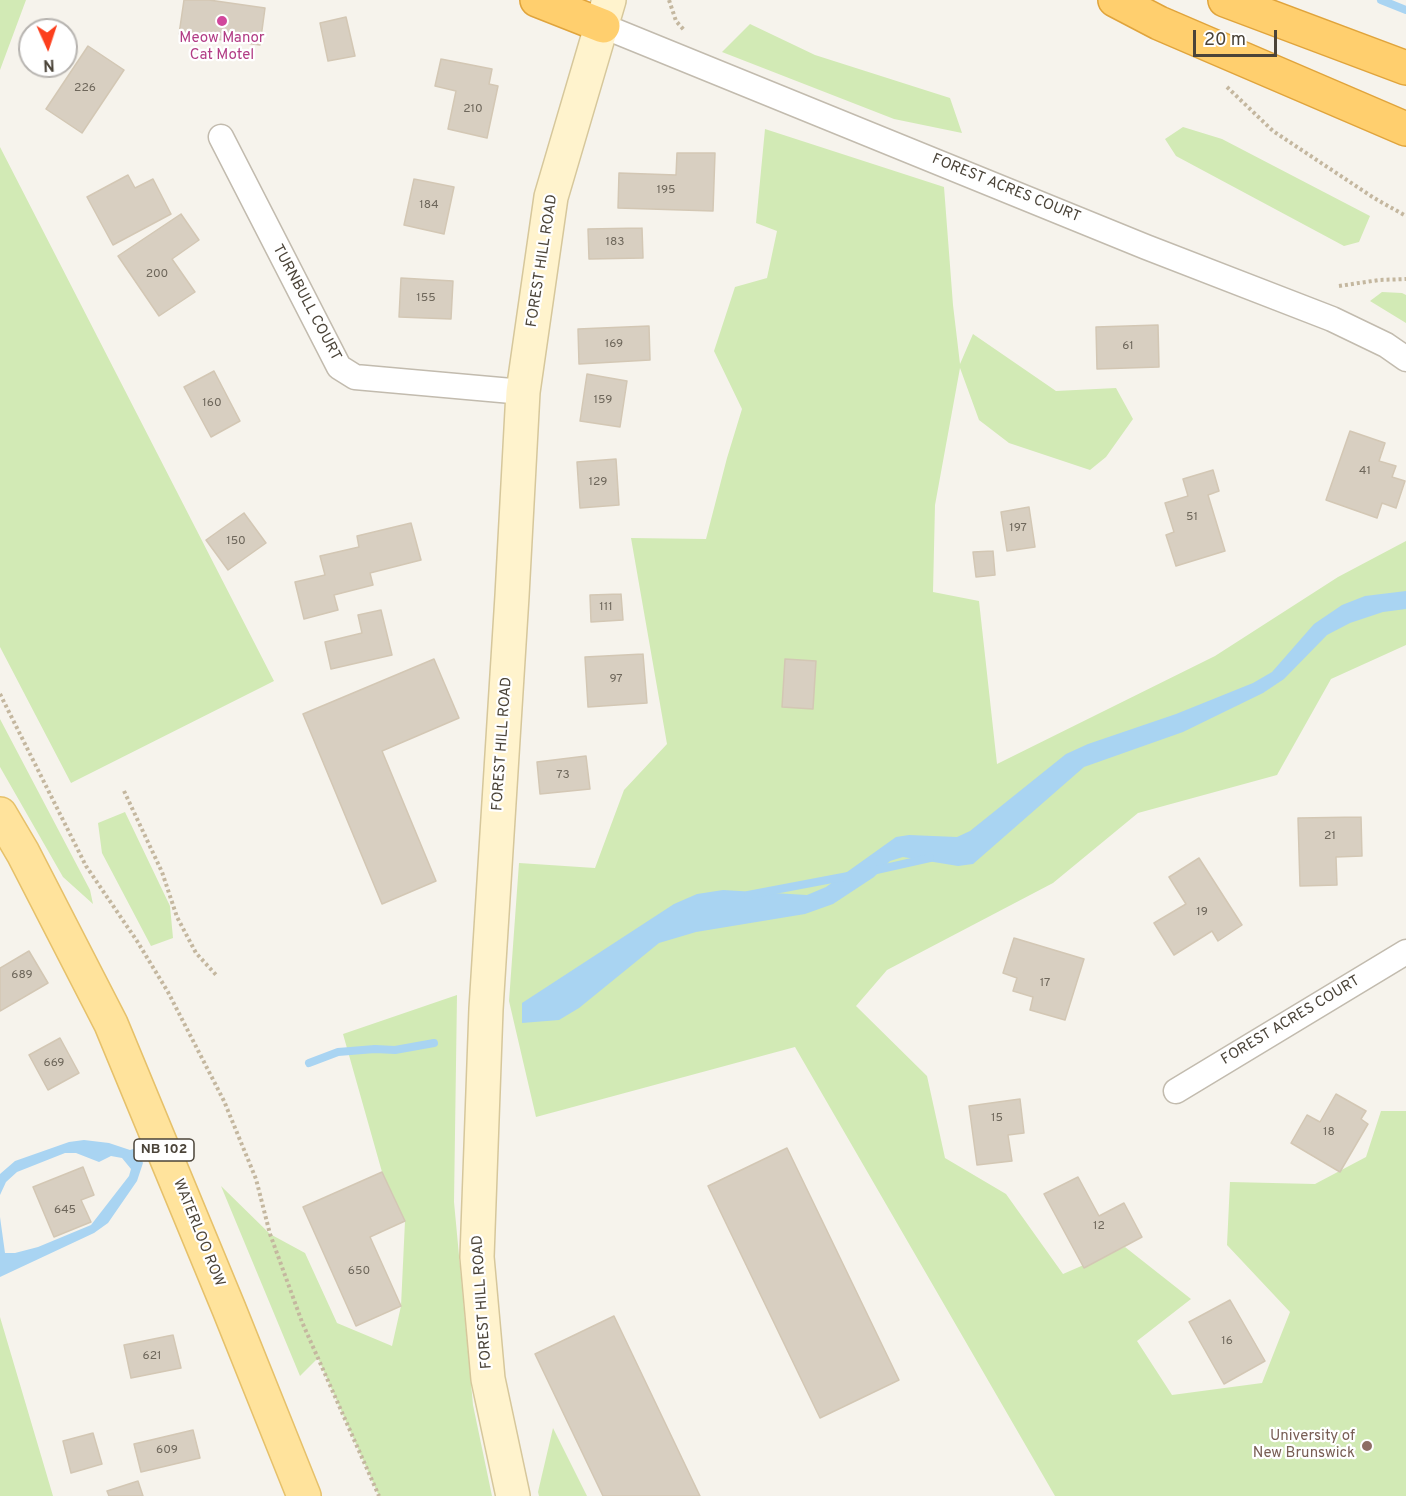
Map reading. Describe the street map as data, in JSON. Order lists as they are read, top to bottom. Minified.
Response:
{"streets":{"main road":["NB 102","WATERLOO ROW"],"street":["FOREST ACRES COURT","FOREST HILL ROAD","TURNBULL COURT"]},"crossings":[["FOREST ACRES COURT","FOREST HILL ROAD"],["FOREST HILL ROAD","TURNBULL COURT"]],"places":["Meow Manor Cat Motel","University of New Brunswick"],"house_numbers":["226","210","195","184","183","200","155","169","61","159","160","41","129","51","197","150","111","97","73","21","19","689","17","669","15","18","645","12","650","16","621","609"],"scale_bar":"20 m","north":"bottom"}
